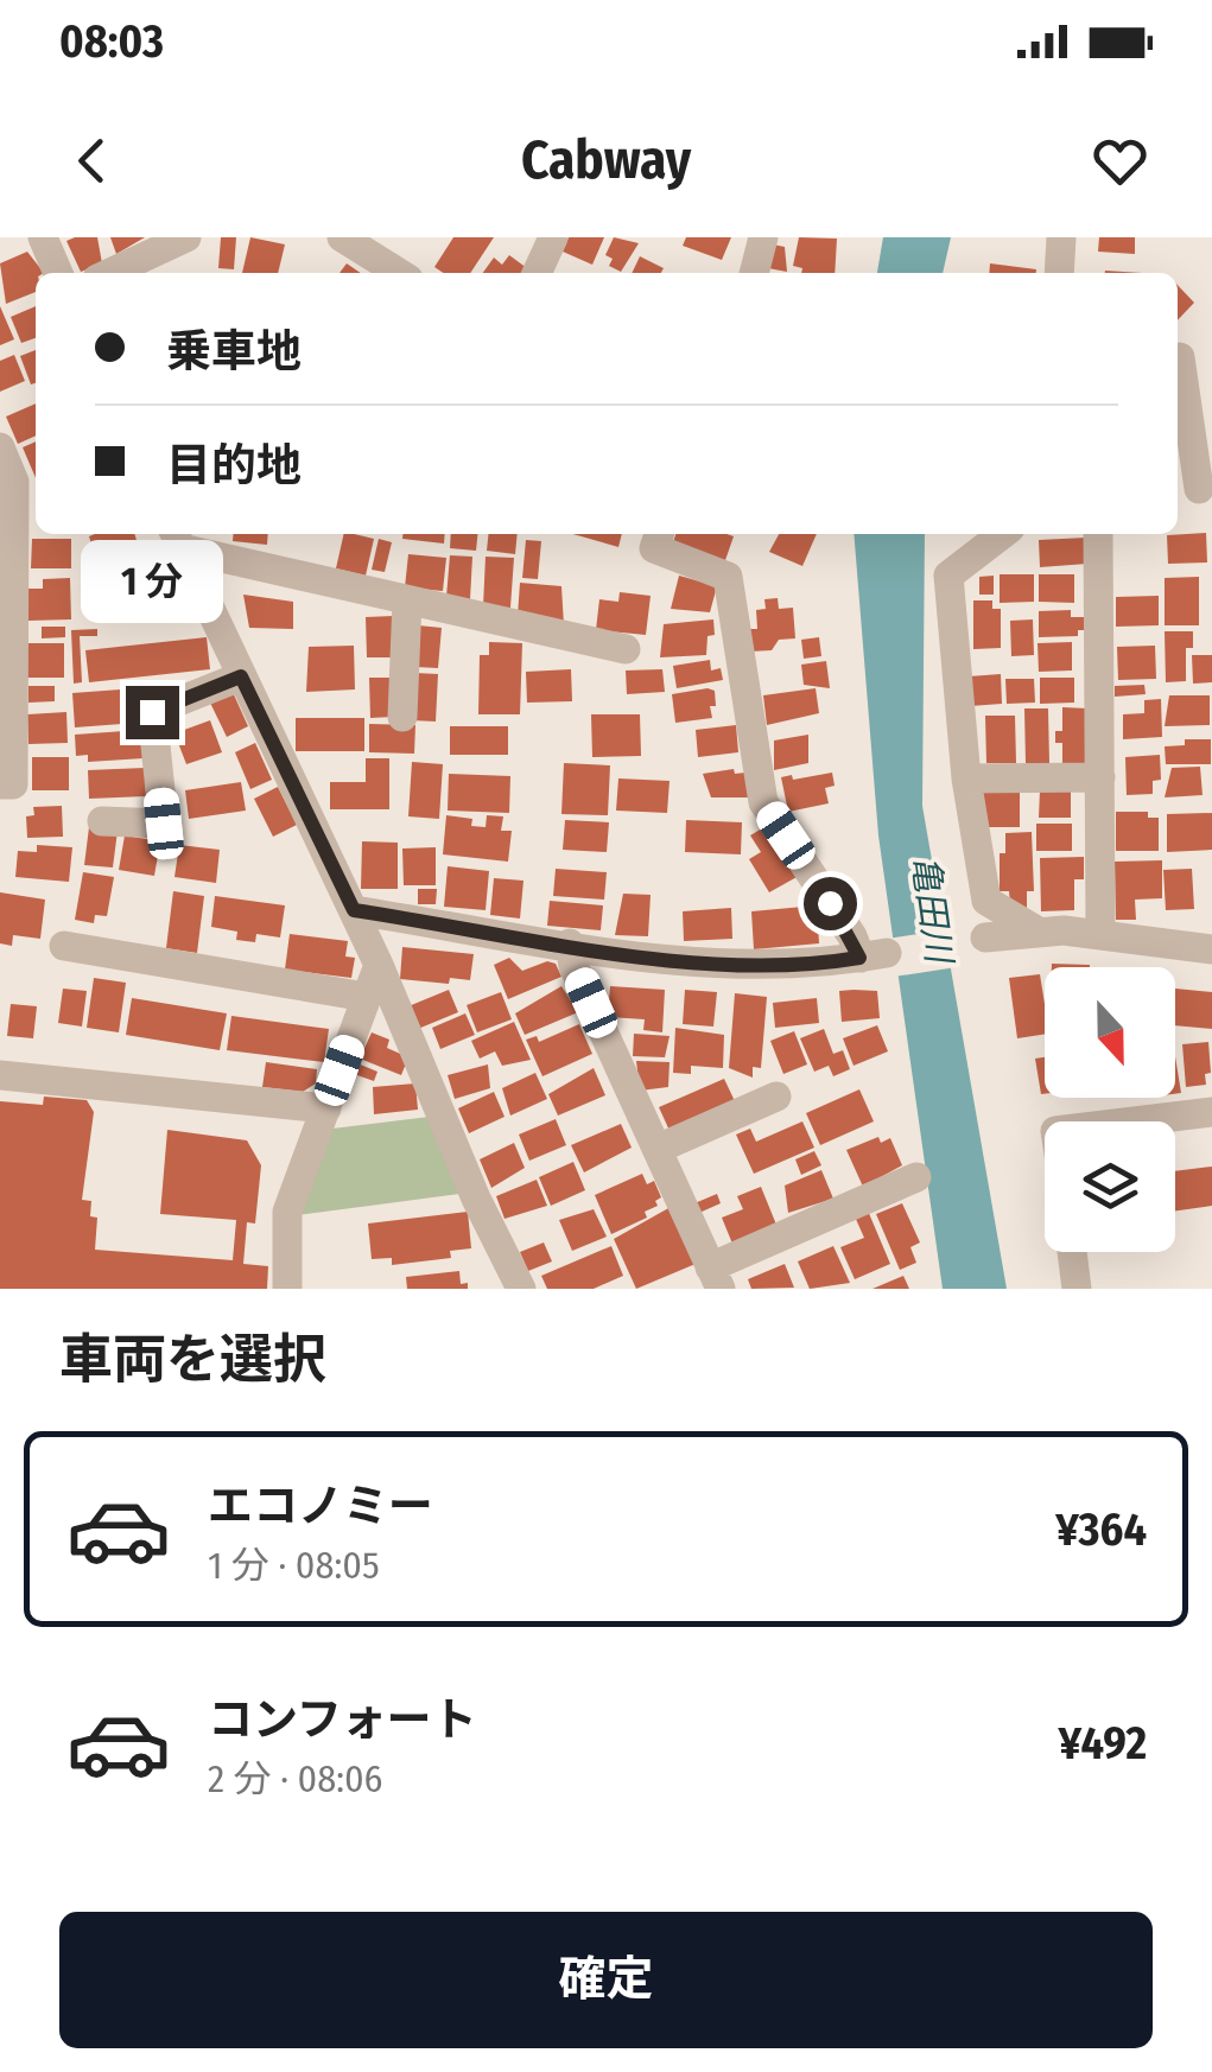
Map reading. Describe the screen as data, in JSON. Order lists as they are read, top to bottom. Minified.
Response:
{"water":["亀田川"],"north":"bottom","page":{"status":"08:03","header":"Cabway","banner":["乗車地","目的地"],"bubble":"1 分","heading":"車両を選択","list":[{"name":"エコノミー","note":"1 分 · 08:05","value":"¥364"},{"name":"コンフォート","note":"2 分 · 08:06","value":"¥492"}],"buttons":"確定"}}
